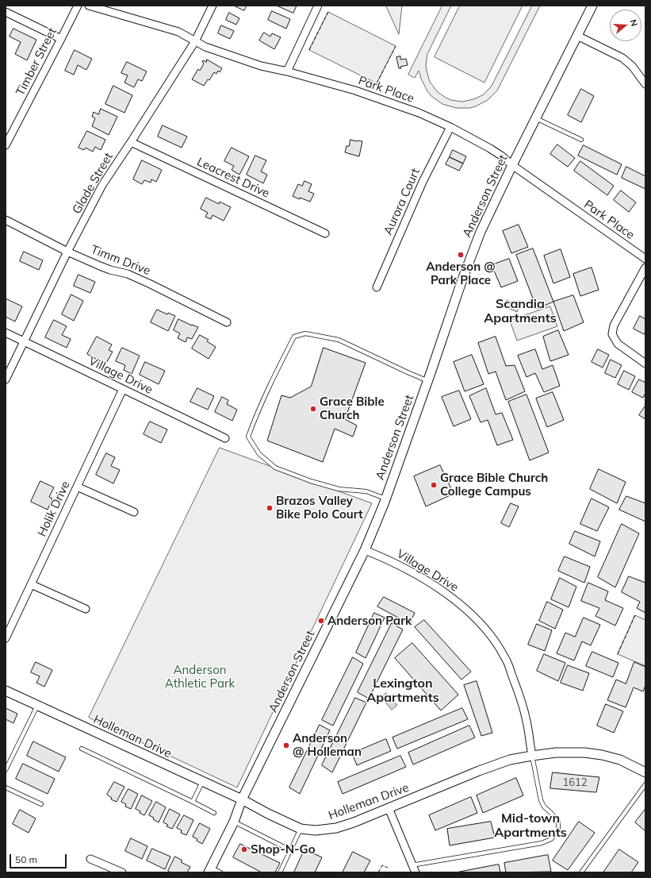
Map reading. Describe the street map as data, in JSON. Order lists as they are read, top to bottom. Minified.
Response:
{"streets":{"street":["Timber Street","Park Place","Leacrest Drive","Glade Street","Anderson Street","Aurora Court","Timm Drive","Village Drive","Holik Drive","Holleman Drive"]},"crossings":[["Park Place","Glade Street"],["Park Place","Anderson Street"],["Park Place","Aurora Court"],["Leacrest Drive","Glade Street"],["Glade Street","Timm Drive"],["Glade Street","Village Drive"],["Anderson Street","Village Drive"],["Anderson Street","Holleman Drive"],["Village Drive","Holik Drive"],["Village Drive","Holleman Drive"]],"districts":["Scandia Apartments","Lexington Apartments","Mid-town Apartments"],"parks":["Anderson Athletic Park"],"places":["Anderson @ Park Place","Grace Bible Church","Grace Bible Church College Campus","Brazos Valley Bike Polo Court","Anderson Park","Anderson @ Holleman","Shop-N-Go"],"house_numbers":["1612"],"scale_bar":"50 m","north":"right"}
